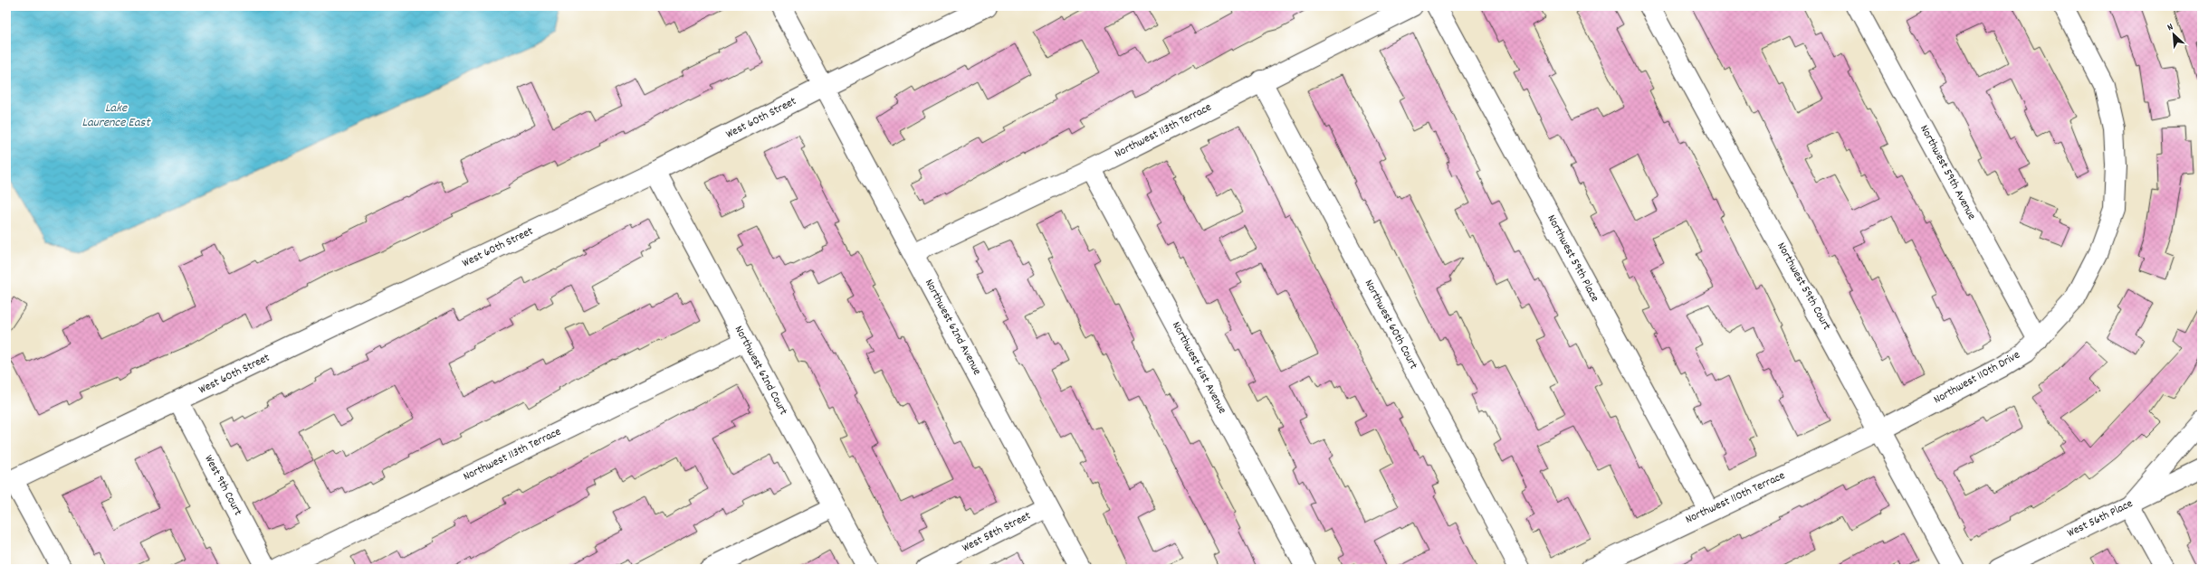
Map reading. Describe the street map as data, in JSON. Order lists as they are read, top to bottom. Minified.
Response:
{"streets":{"street":["West 60th Street","Northwest 113th Terrace","Northwest 59th Avenue","Northwest 59th Place","Northwest 59th Court","Northwest 60th Court","Northwest 62nd Avenue","Northwest 61st Avenue","Northwest 62nd Court","Northwest 110th Drive","West 9th Court","Northwest 110th Terrace","West 56th Place","West 58th Street"]},"crossings":[["West 60th Street","Northwest 62nd Avenue"],["West 60th Street","Northwest 62nd Court"],["West 60th Street","West 9th Court"],["Northwest 113th Terrace","Northwest 60th Court"],["Northwest 113th Terrace","Northwest 62nd Avenue"],["Northwest 113th Terrace","Northwest 61st Avenue"],["Northwest 113th Terrace","Northwest 62nd Court"],["Northwest 59th Avenue","Northwest 110th Drive"],["Northwest 59th Place","Northwest 110th Terrace"],["Northwest 59th Court","Northwest 110th Drive"],["Northwest 59th Court","Northwest 110th Terrace"],["Northwest 62nd Avenue","West 58th Street"],["Northwest 110th Drive","Northwest 110th Terrace"]],"water":["Lake Laurence East"],"north":"top left"}
